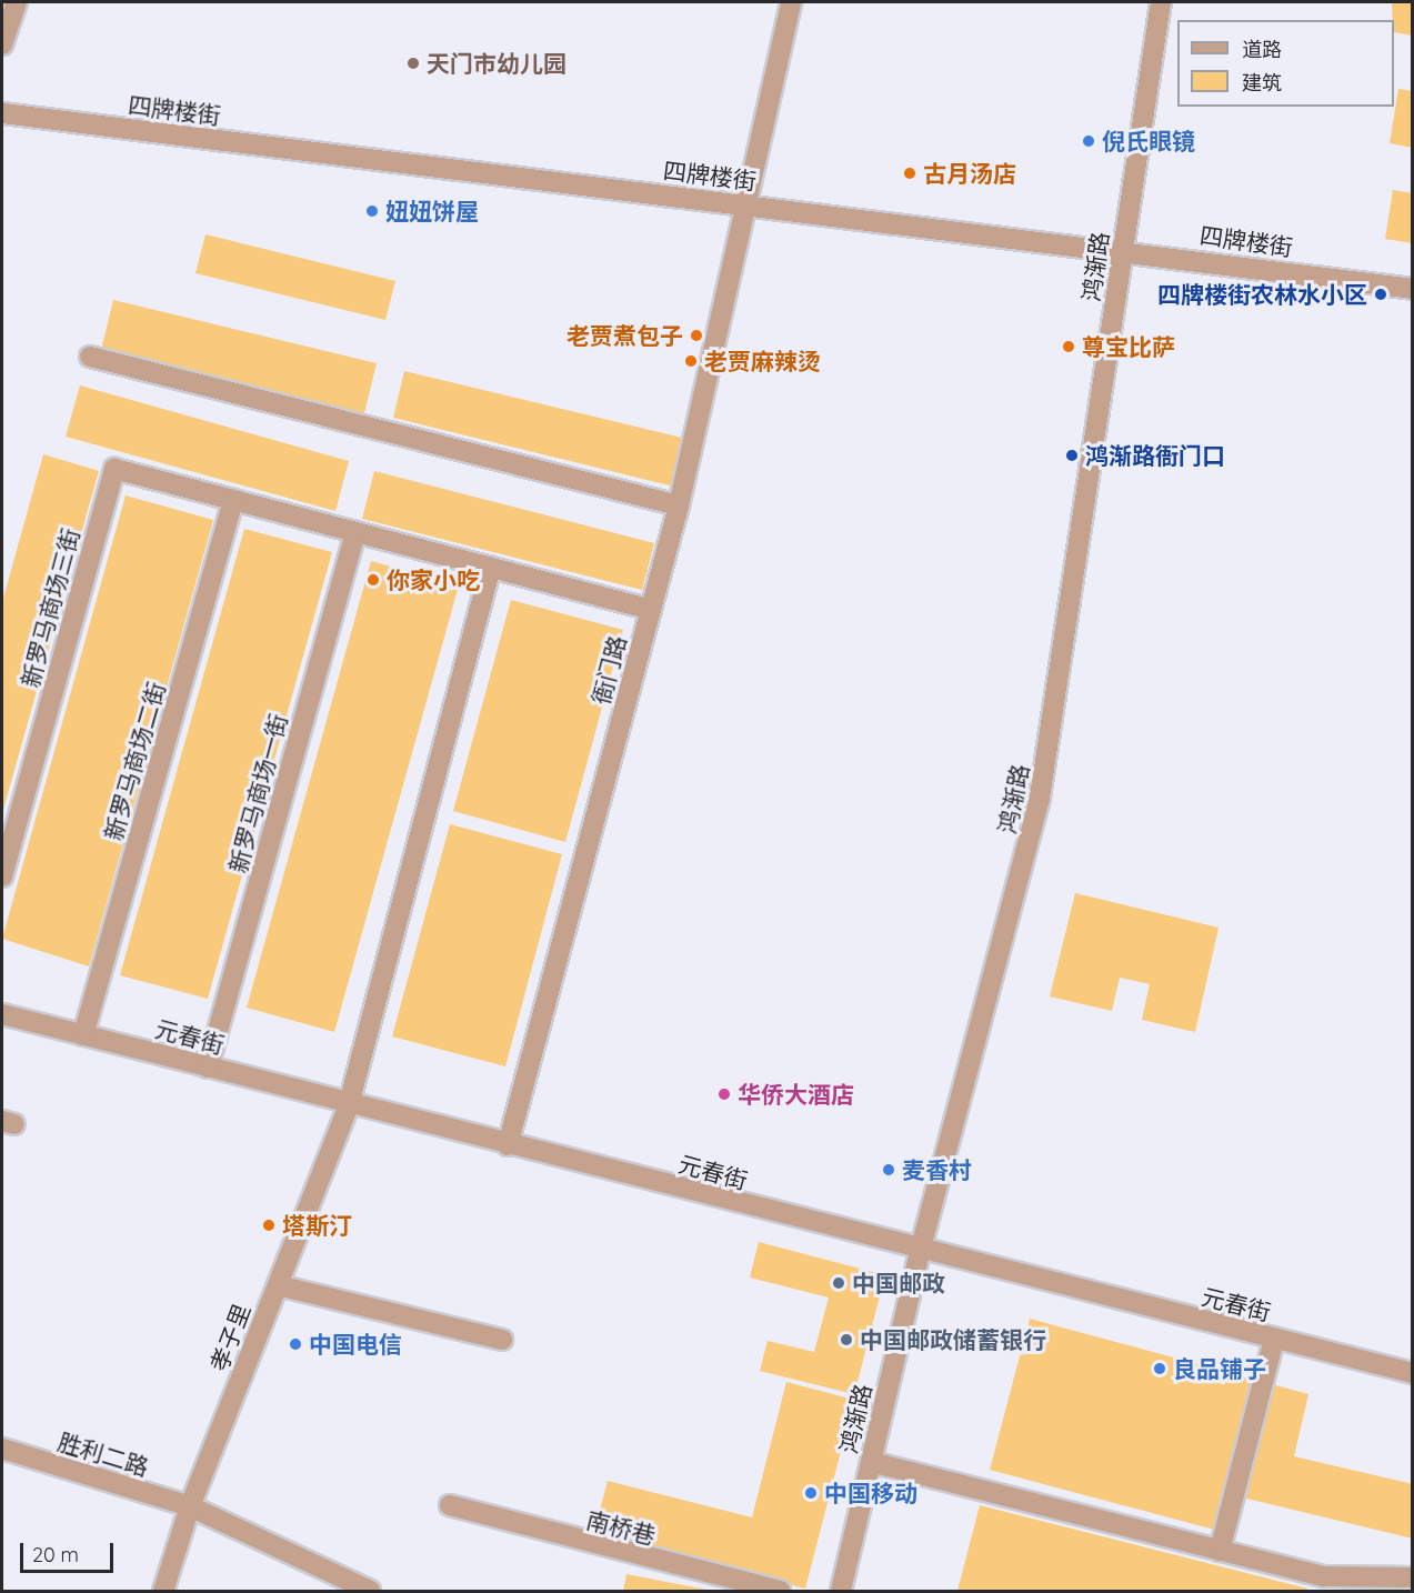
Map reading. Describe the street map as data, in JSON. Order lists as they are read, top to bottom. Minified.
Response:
{"streets":{"street":["四牌楼街","鸿渐路","新罗马商场三街","衙门路","新罗马商场二街","新罗马商场一街","元春街","孝子里","胜利二路","南桥巷"]},"crossings":[["四牌楼街","鸿渐路"],["四牌楼街","衙门路"],["鸿渐路","元春街"],["新罗马商场三街","新罗马商场二街"],["衙门路","元春街"],["新罗马商场二街","元春街"],["新罗马商场一街","元春街"],["元春街","孝子里"],["孝子里","胜利二路"]],"places":["天门市幼儿园","倪氏眼镜","古月汤店","妞妞饼屋","四牌楼街农林水小区","老贾煮包子","尊宝比萨","老贾麻辣烫","鸿渐路衙门口","你家小吃","华侨大酒店","麦香村","塔斯汀","中国邮政","中国邮政储蓄银行","中国电信","良品铺子","中国移动"],"legend":["道路","建筑"],"scale_bar":"20 m"}
